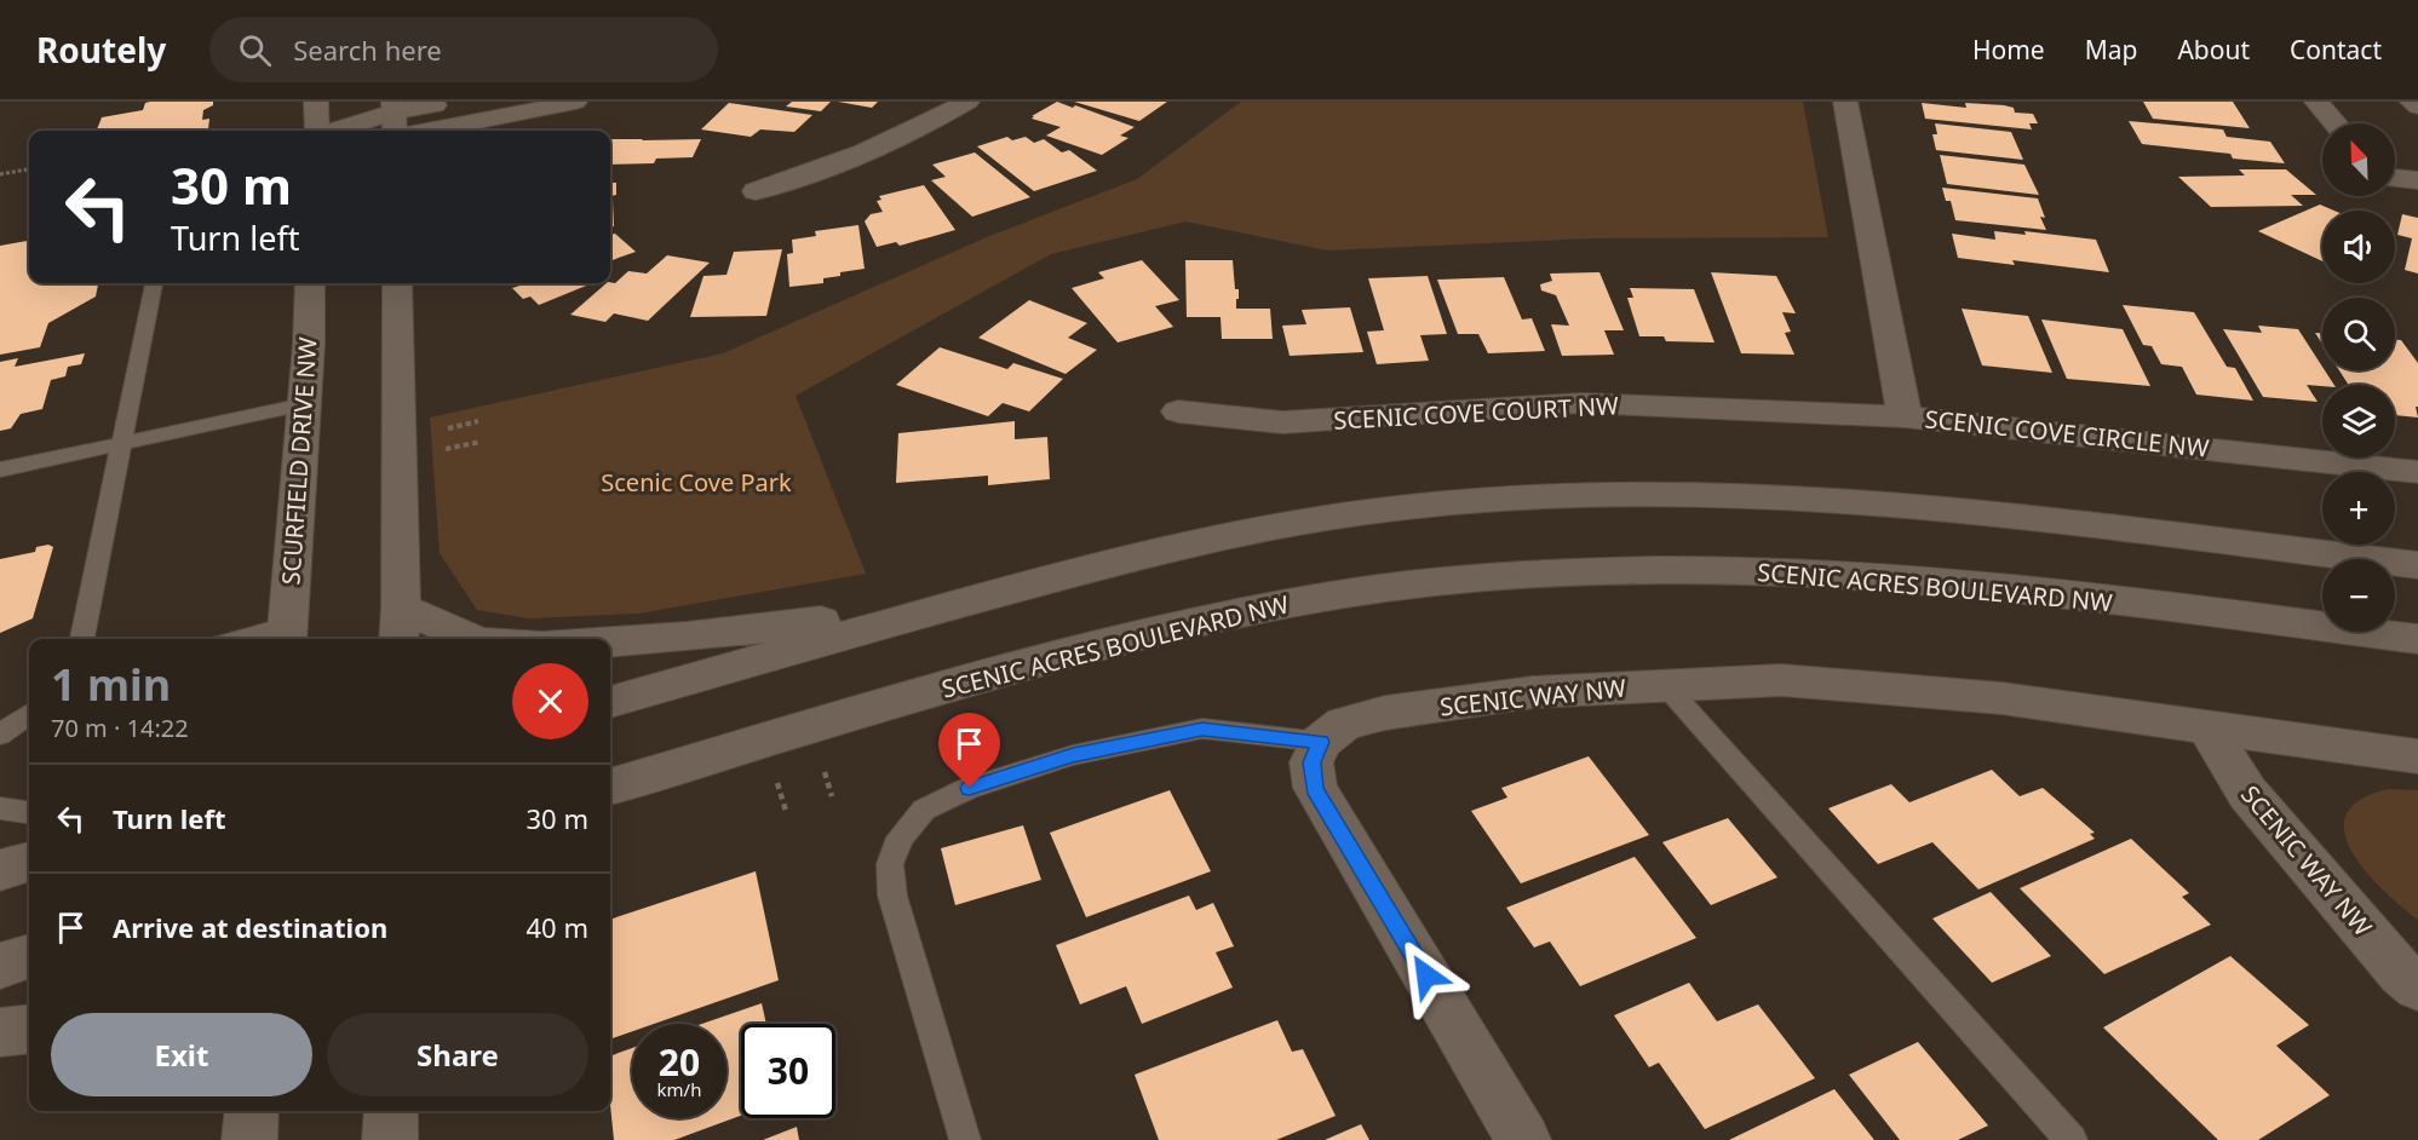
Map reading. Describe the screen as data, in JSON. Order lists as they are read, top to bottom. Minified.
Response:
{"streets":{"street":["SCENIC COVE COURT NW","SCENIC COVE CIRCLE NW","SCURFIELD DRIVE NW","SCENIC ACRES BOULEVARD NW","SCENIC WAY NW"]},"crossings":[["SCENIC COVE COURT NW","SCENIC COVE CIRCLE NW"]],"parks":["Scenic Cove Park"],"north":"top left","page":{"header":"Routely","search":"Search here","nav":["Home","Map","About","Contact"],"map_buttons":["+","−"],"turn":["30 m","Turn left"],"heading":["1 min","70 m · 14:22"],"list":[{"name":"Turn left","value":"30 m"},{"name":"Arrive at destination","value":"40 m"}],"buttons":["Exit","Share"],"speed":"20 km/h","limit":"30"}}
